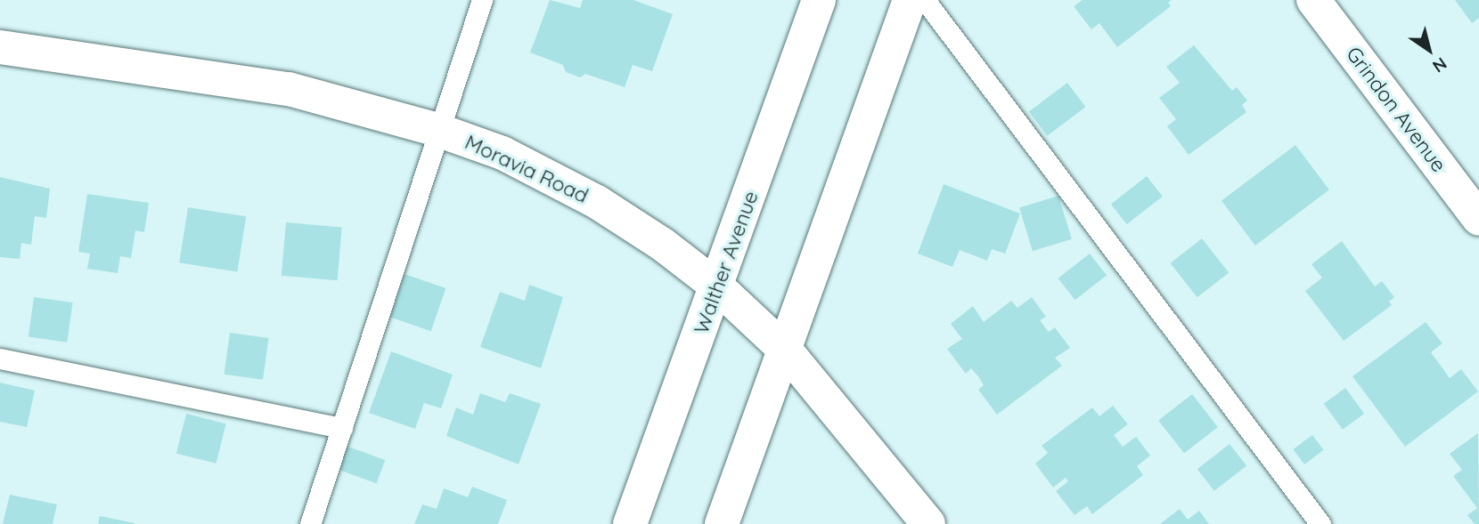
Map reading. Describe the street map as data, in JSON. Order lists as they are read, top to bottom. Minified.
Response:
{"streets":{"main road":["Grindon Avenue","Moravia Road","Walther Avenue"]},"crossings":[["Moravia Road","Walther Avenue"]],"north":"bottom right"}
